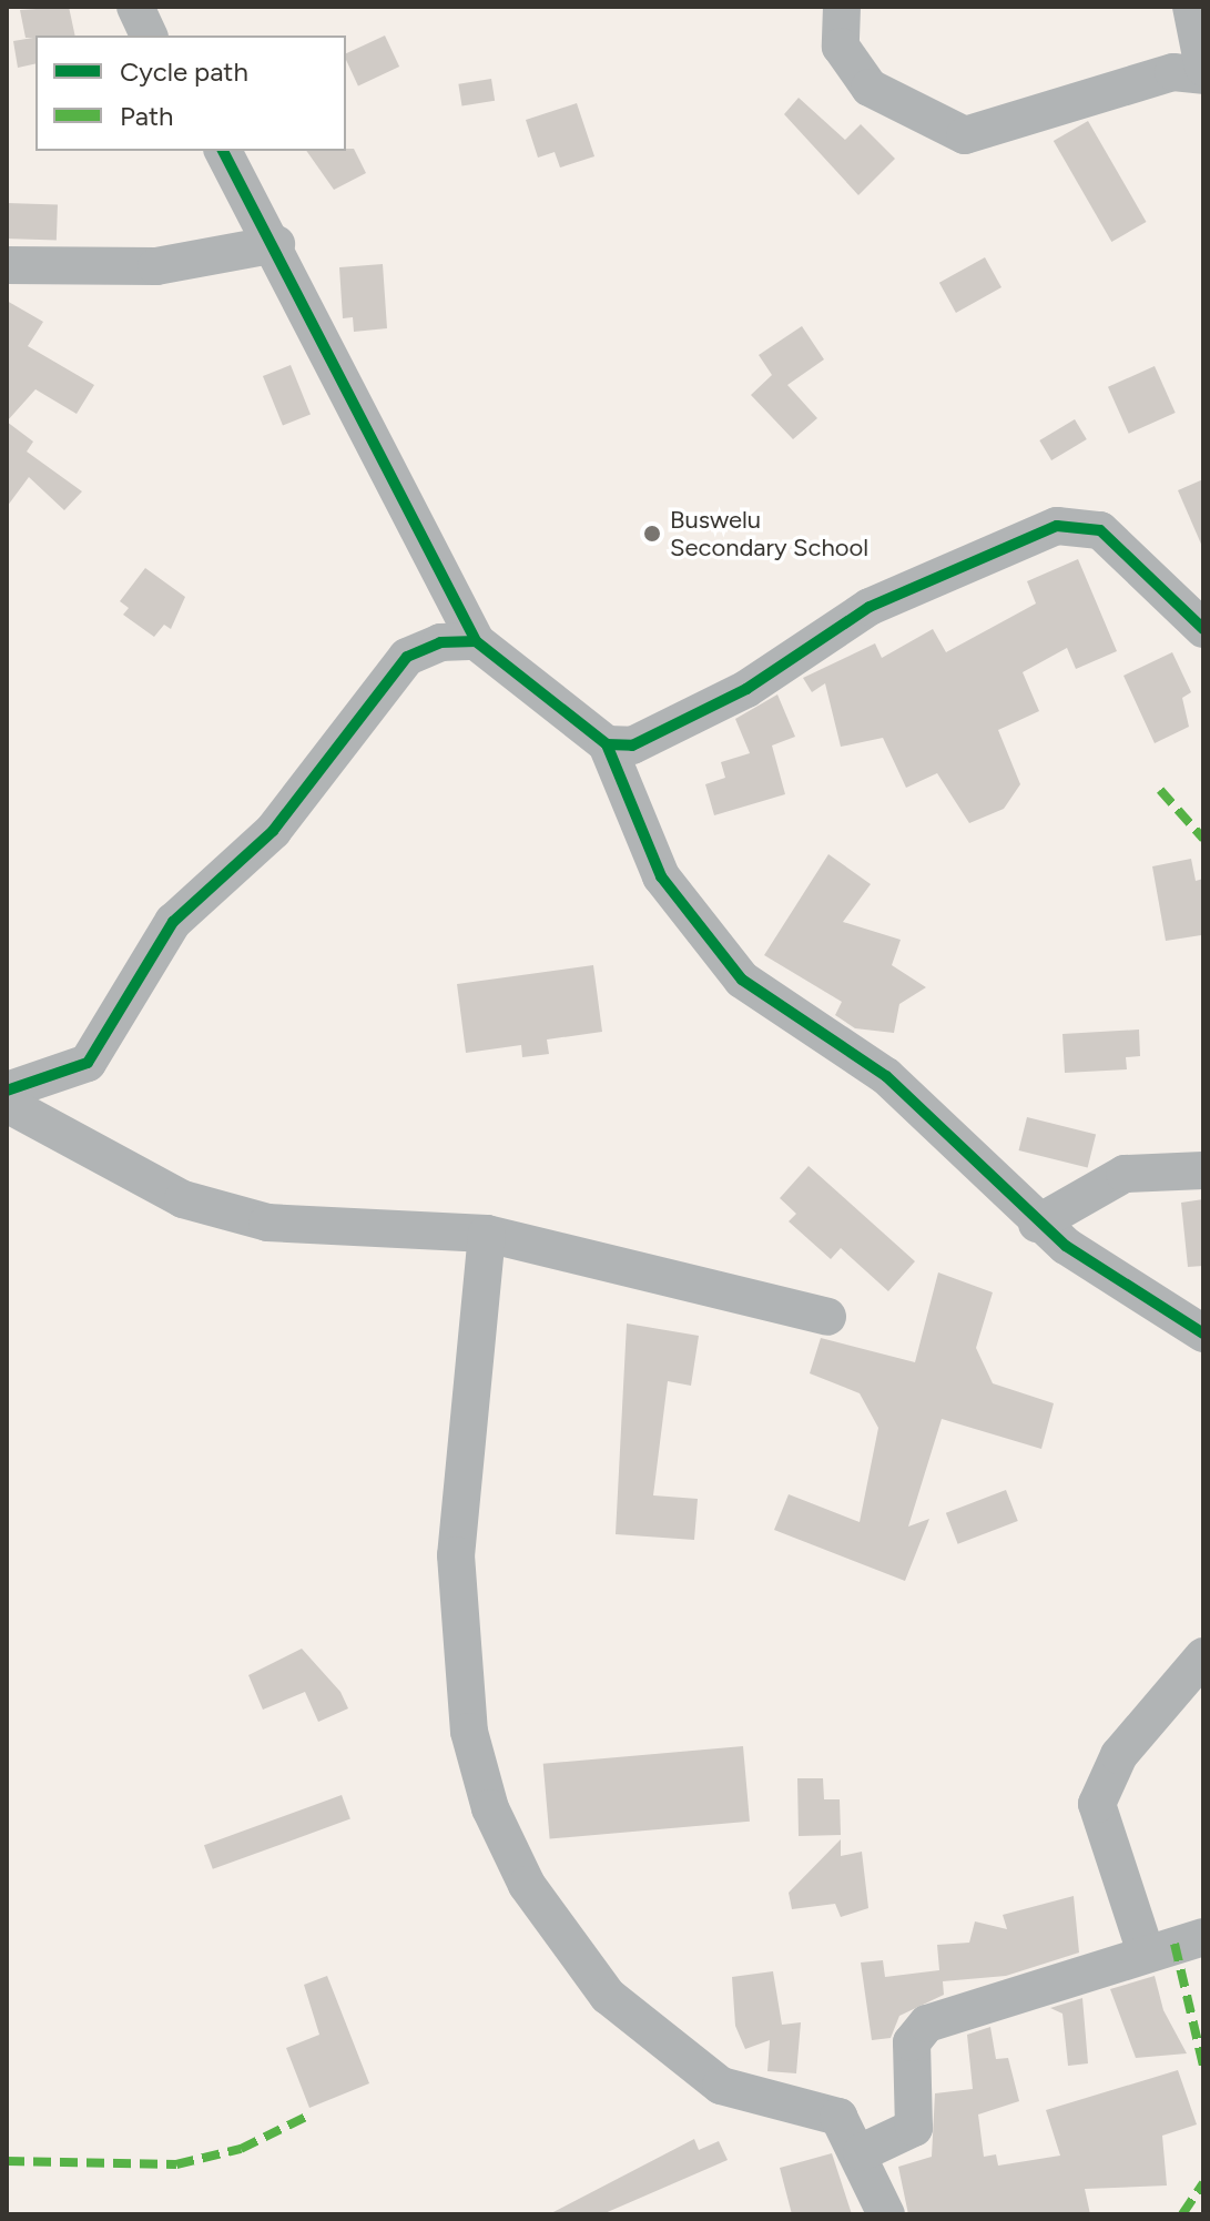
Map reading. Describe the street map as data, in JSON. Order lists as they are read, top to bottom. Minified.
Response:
{"places":["Buswelu Secondary School"],"legend":["Cycle path","Path"]}
